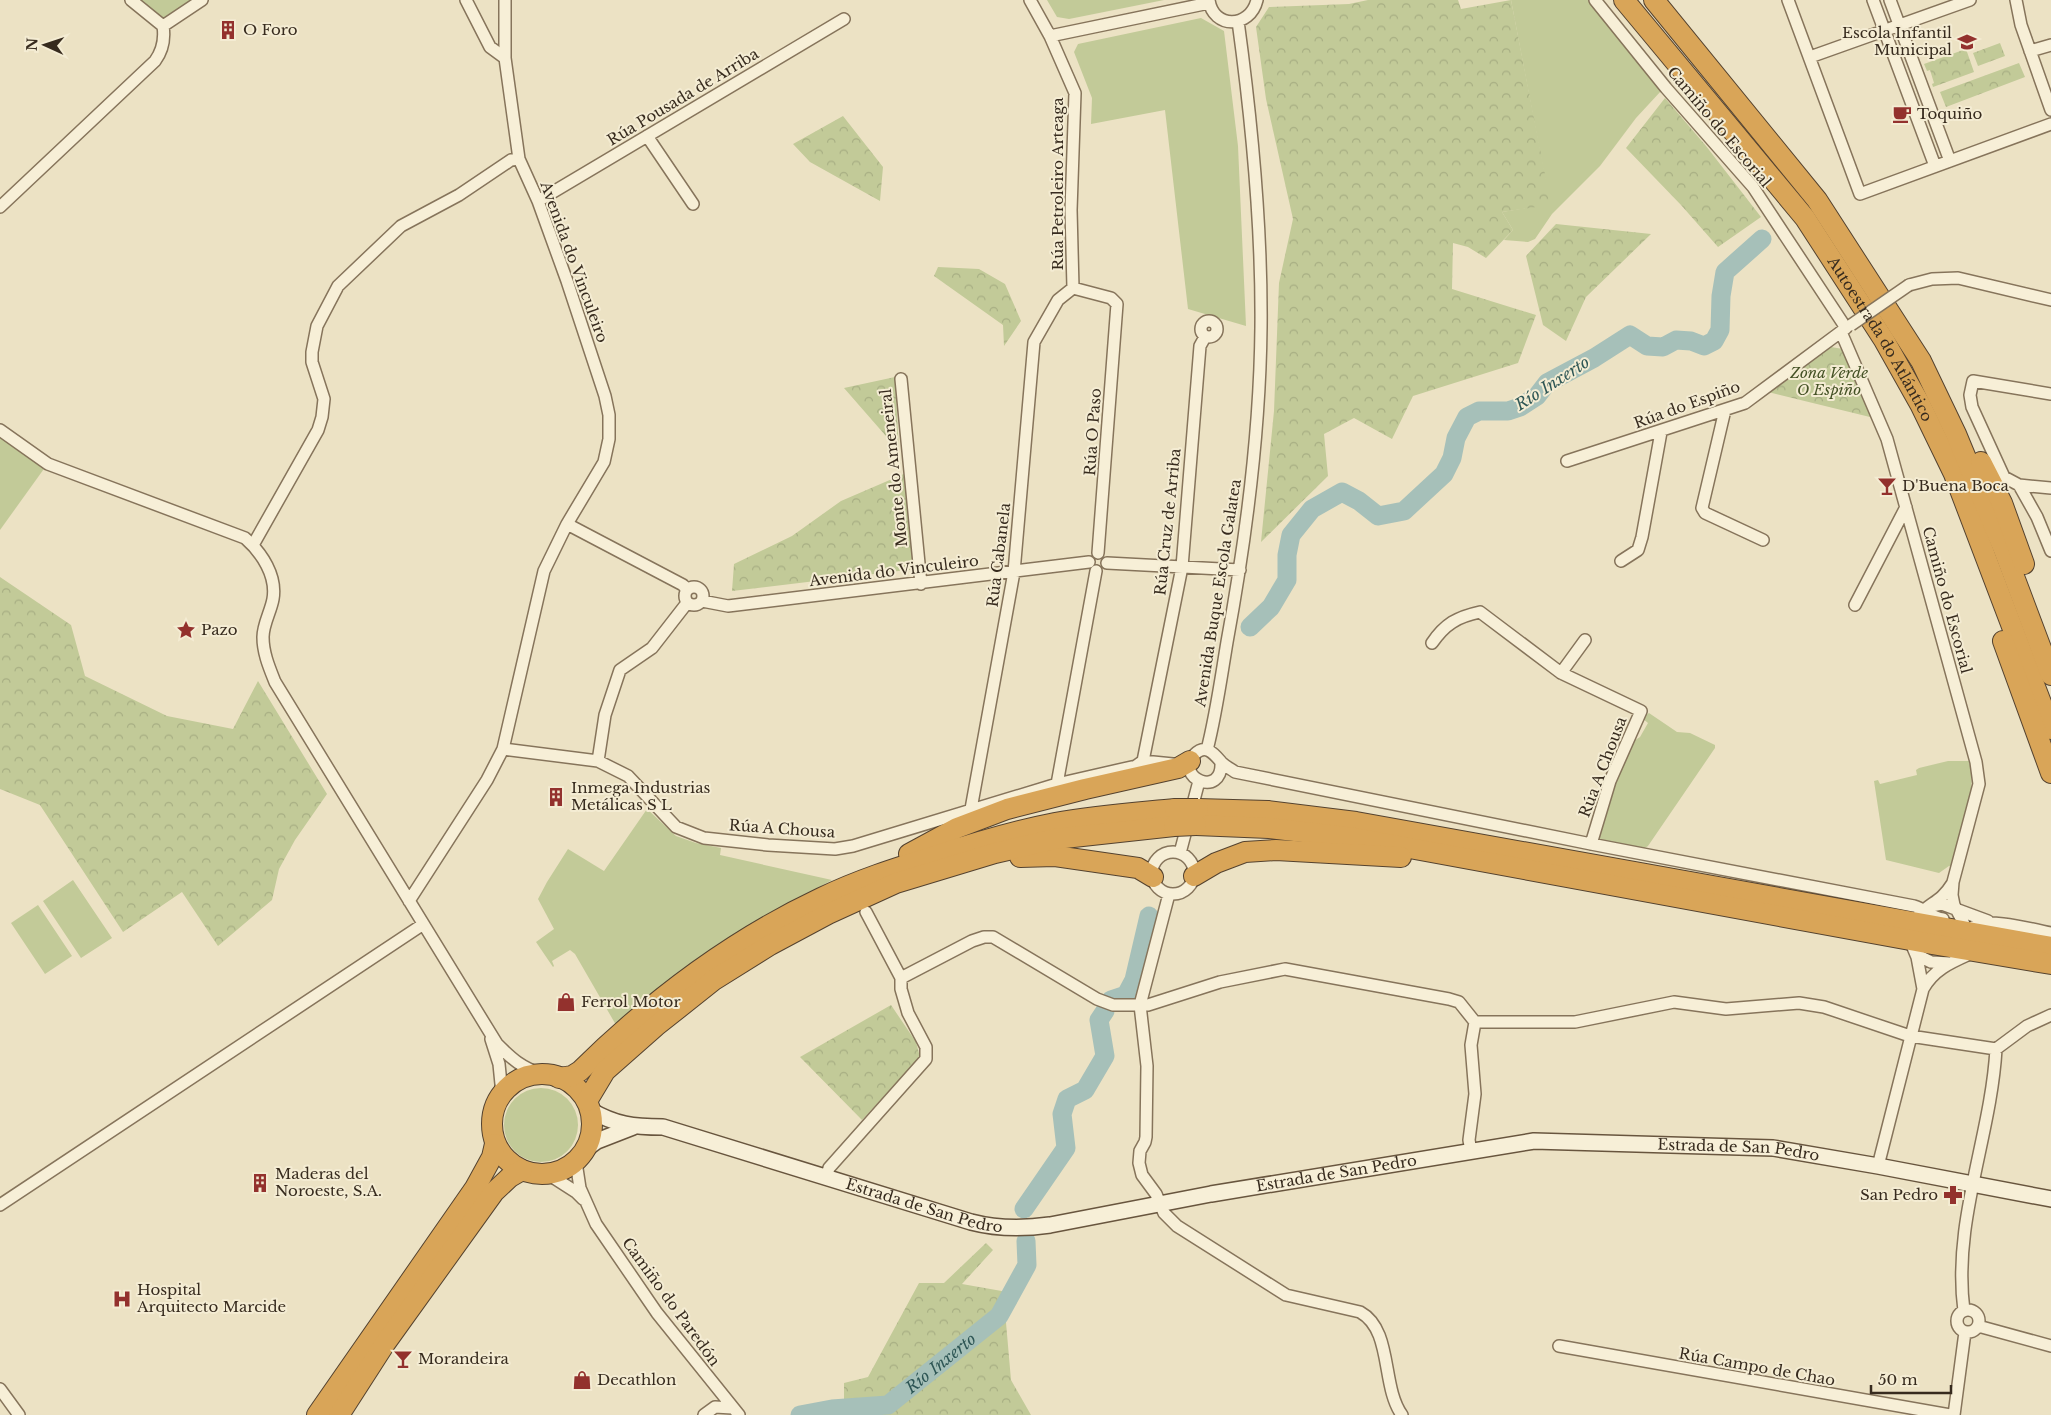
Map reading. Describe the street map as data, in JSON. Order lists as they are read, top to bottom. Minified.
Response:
{"streets":{"highway":["Autoestrada do Atlántico"],"street":["Rúa Pousada de Arriba","Camiño do Escorial","Rúa Petroleiro Arteaga","Avenida do Vinculeiro","Rúa do Espiño","Rúa O Paso","Monte do Ameneiral","Rúa Cruz de Arriba","Rúa Cabanela","Avenida Buque Escola Galatea","Rúa A Chousa","Estrada de San Pedro","Camiño do Paredón","Rúa Campo de Chao"]},"crossings":[["Rúa Pousada de Arriba","Avenida do Vinculeiro"],["Camiño do Escorial","Rúa do Espiño"],["Rúa Petroleiro Arteaga","Rúa O Paso"],["Rúa Petroleiro Arteaga","Rúa Cabanela"],["Avenida do Vinculeiro","Rúa O Paso"],["Avenida do Vinculeiro","Monte do Ameneiral"],["Avenida do Vinculeiro","Rúa Cabanela"],["Avenida do Vinculeiro","Rúa A Chousa"],["Rúa O Paso","Rúa Cabanela"],["Rúa Cruz de Arriba","Rúa A Chousa"],["Rúa Cabanela","Rúa A Chousa"],["Avenida Buque Escola Galatea","Rúa A Chousa"]],"water":["Río Inxerto"],"parks":["Zona Verde O Espiño"],"places":{"building":["O Foro","Inmega Industrias Metálicas S L","Maderas del Noroeste, S.A."],"school or university":["Escola Infantil Municipal"],"cafe":["Toquiño"],"bar":["D'Buena Boca","Morandeira"],"place":["Pazo"],"shop":["Ferrol Motor","Decathlon"],"pharmacy":["San Pedro"],"hospital":["Hospital Arquitecto Marcide"]},"scale_bar":"50 m","north":"left"}
